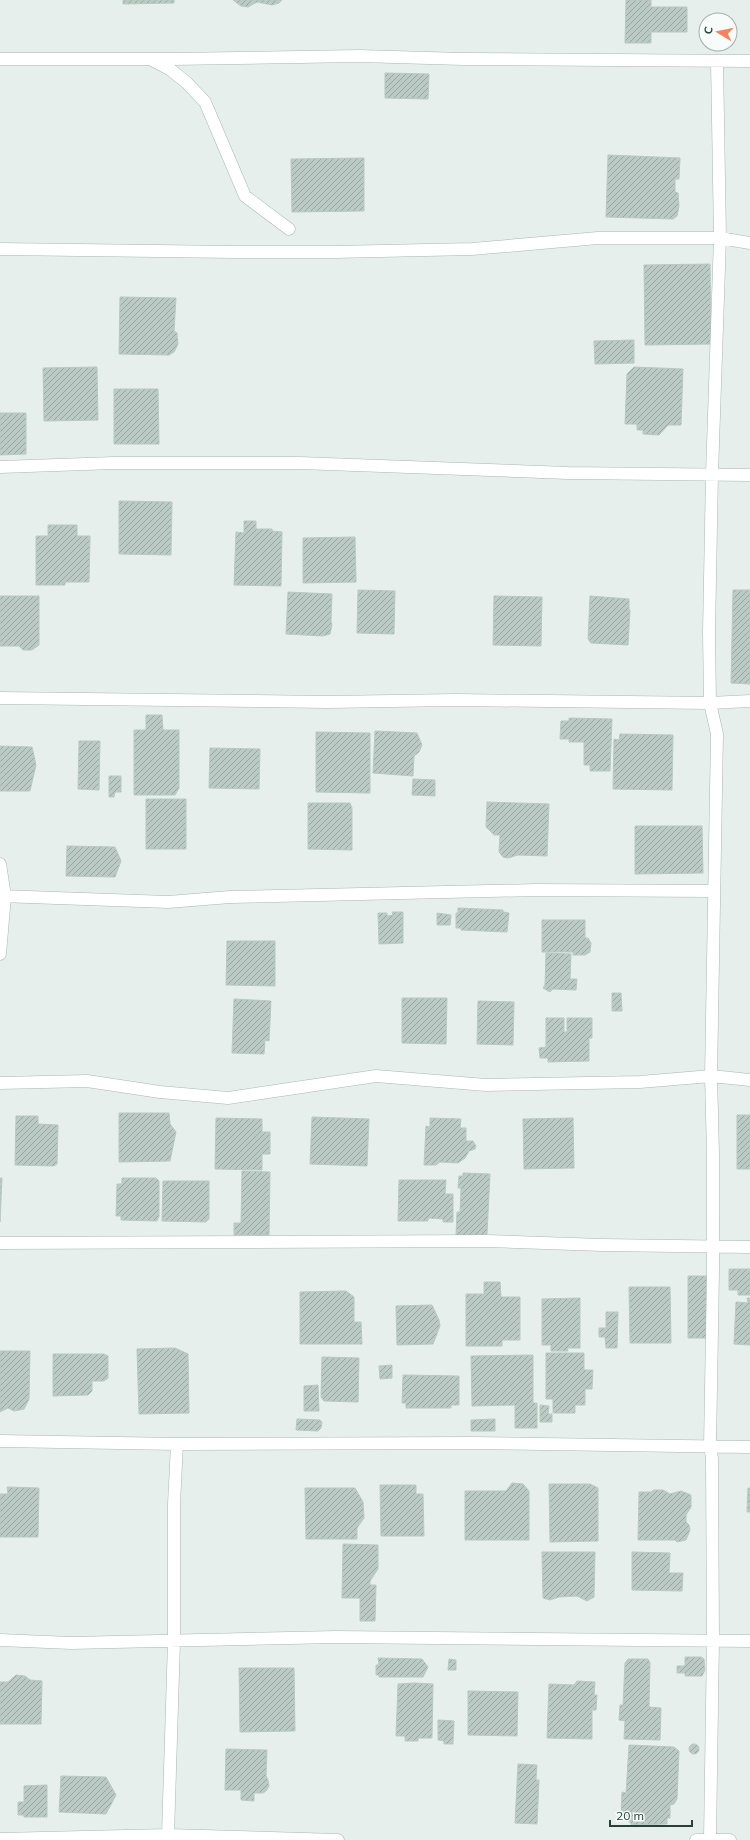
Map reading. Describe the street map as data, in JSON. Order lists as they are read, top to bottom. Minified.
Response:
{"scale_bar":"20 m","north":"left"}
